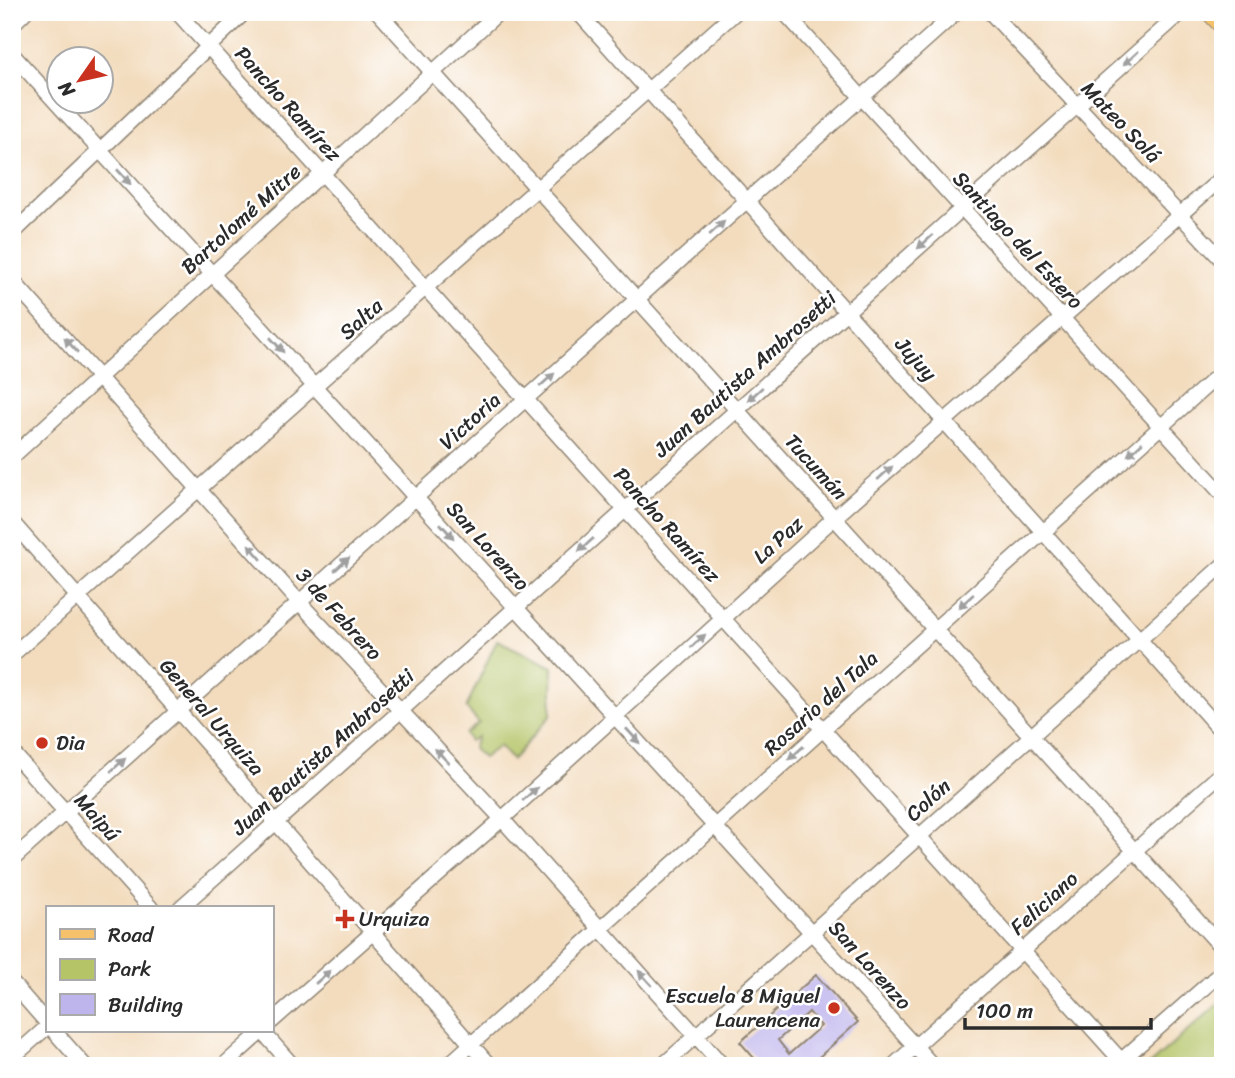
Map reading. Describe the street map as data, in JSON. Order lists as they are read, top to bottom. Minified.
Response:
{"streets":{"street":["Pancho Ramírez","Mateo Solá","Bartolomé Mitre","Santiago del Estero","Salta","Jujuy","Juan Bautista Ambrosetti","Victoria","Tucumán","La Paz","San Lorenzo","3 de Febrero","Rosario del Tala","General Urquiza","Colón","Maipú","Feliciano"]},"crossings":[["Pancho Ramírez","Bartolomé Mitre"],["Pancho Ramírez","Salta"],["Pancho Ramírez","Juan Bautista Ambrosetti"],["Pancho Ramírez","Victoria"],["Pancho Ramírez","La Paz"],["Pancho Ramírez","Rosario del Tala"],["Pancho Ramírez","Colón"],["Pancho Ramírez","Feliciano"],["Mateo Solá","Juan Bautista Ambrosetti"],["Mateo Solá","La Paz"],["Bartolomé Mitre","Tucumán"],["Bartolomé Mitre","San Lorenzo"],["Bartolomé Mitre","3 de Febrero"],["Santiago del Estero","Juan Bautista Ambrosetti"],["Santiago del Estero","Victoria"],["Santiago del Estero","La Paz"],["Santiago del Estero","Rosario del Tala"],["Salta","Jujuy"],["Salta","Tucumán"],["Salta","San Lorenzo"],["Salta","3 de Febrero"],["Salta","General Urquiza"],["Jujuy","Juan Bautista Ambrosetti"],["Jujuy","Victoria"],["Jujuy","La Paz"],["Jujuy","Rosario del Tala"],["Jujuy","Colón"],["Juan Bautista Ambrosetti","Tucumán"],["Juan Bautista Ambrosetti","San Lorenzo"],["Juan Bautista Ambrosetti","3 de Febrero"],["Juan Bautista Ambrosetti","General Urquiza"],["Victoria","Tucumán"],["Victoria","San Lorenzo"],["Victoria","3 de Febrero"],["Victoria","General Urquiza"],["Victoria","Maipú"],["Tucumán","La Paz"],["Tucumán","Rosario del Tala"],["Tucumán","Colón"],["Tucumán","Feliciano"],["La Paz","San Lorenzo"],["La Paz","3 de Febrero"],["La Paz","General Urquiza"],["San Lorenzo","Rosario del Tala"],["San Lorenzo","Colón"],["San Lorenzo","Feliciano"],["3 de Febrero","Rosario del Tala"],["3 de Febrero","Colón"],["Rosario del Tala","General Urquiza"]],"one_way":["Juan Bautista Ambrosetti","Victoria","La Paz","San Lorenzo","3 de Febrero","Rosario del Tala"],"places":{"other":["Dia","Escuela 8 Miguel Laurencena"],"health":["Urquiza"]},"legend":["Road","Park","Building"],"scale_bar":"100 m","north":"bottom left"}
